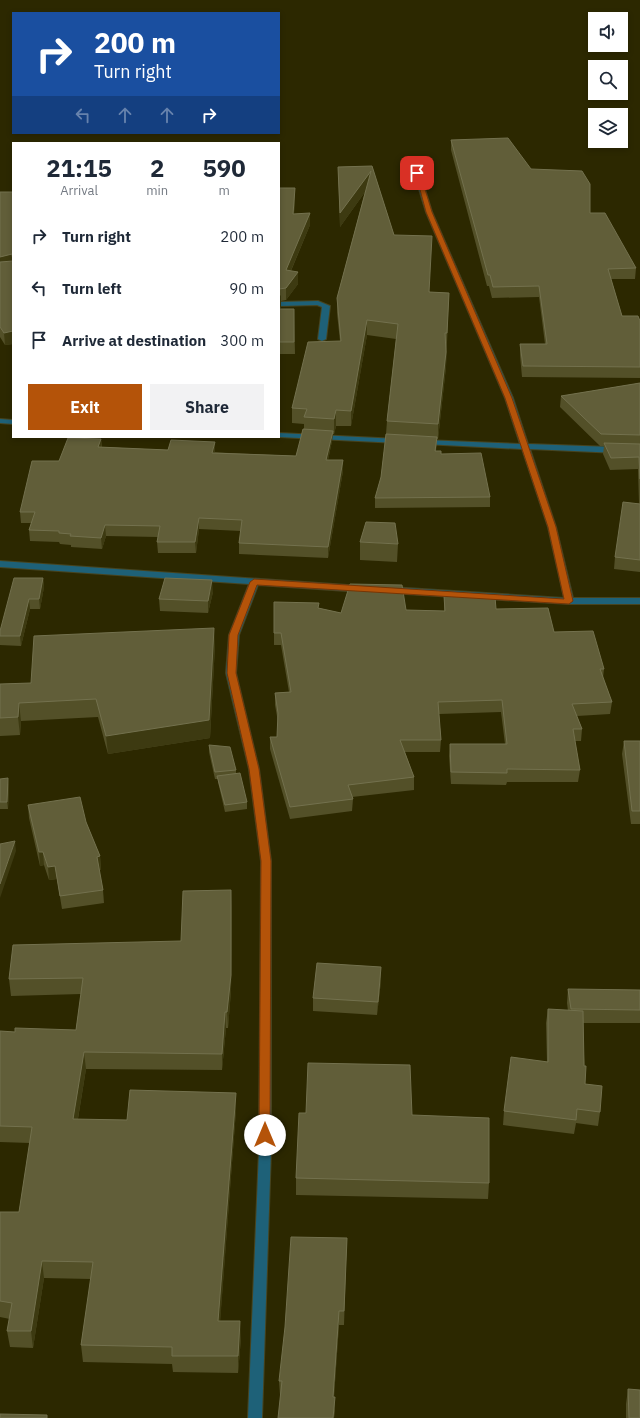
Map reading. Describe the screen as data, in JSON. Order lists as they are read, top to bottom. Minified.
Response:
{"page":{"turn":["200 m","Turn right"],"eta":["21:15","Arrival","2","min","590","m"],"list":[{"name":"Turn right","value":"200 m"},{"name":"Turn left","value":"90 m"},{"name":"Arrive at destination","value":"300 m"}],"buttons":["Exit","Share"]}}
